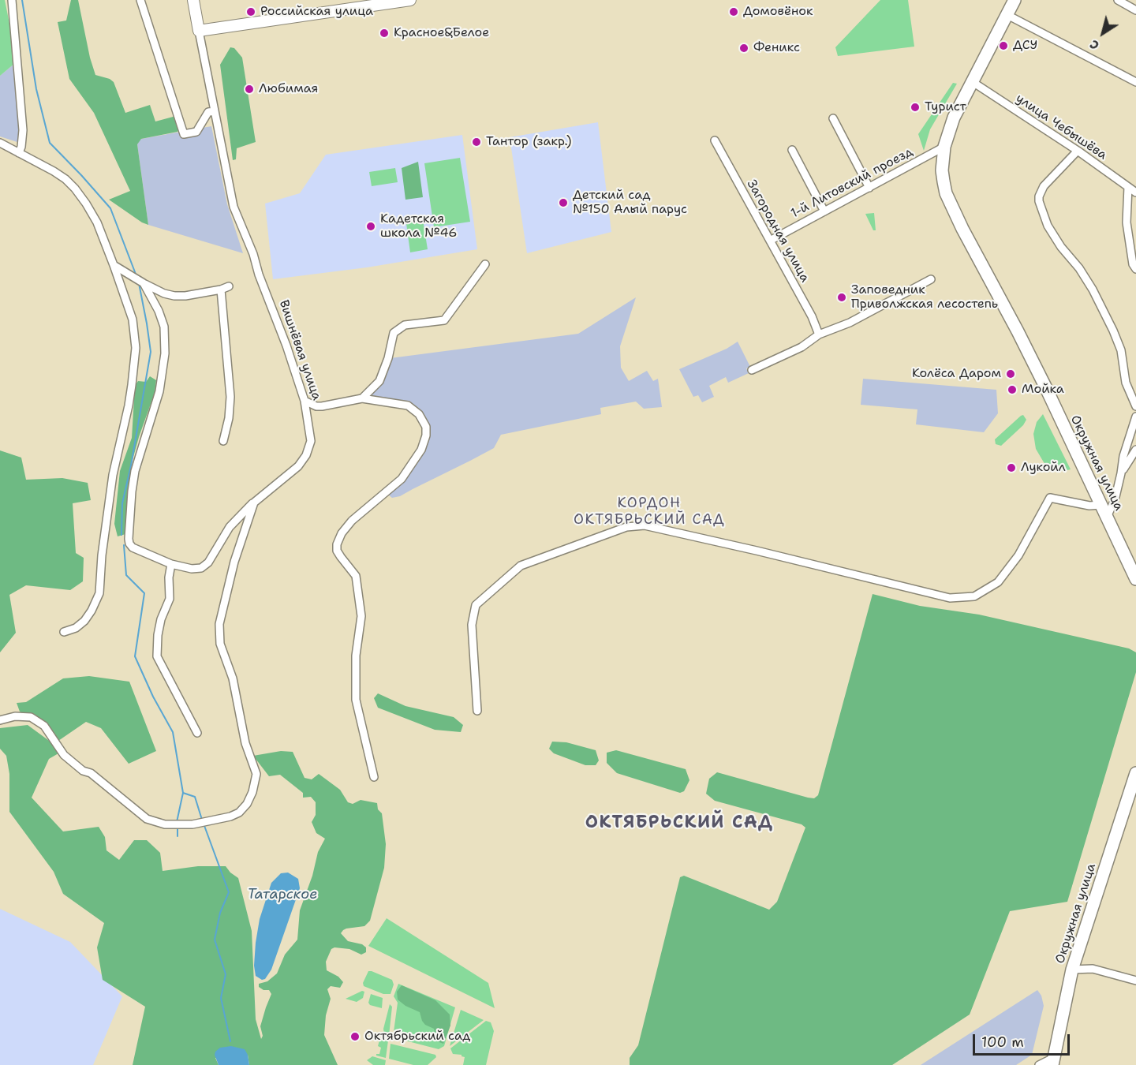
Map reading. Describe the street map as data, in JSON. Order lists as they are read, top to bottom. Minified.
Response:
{"streets":{"main road":["Вишнёвая улица","Окружная улица"],"street":["улица Чебышёва","1-й Литовский проезд","Загородная улица"]},"crossings":[["улица Чебышёва","Окружная улица"],["1-й Литовский проезд","Загородная улица"],["1-й Литовский проезд","Окружная улица"]],"districts":["КОРДОН ОКТЯБРЬСКИЙ САД","ОКТЯБРЬСКИЙ САД"],"water":["Татарское"],"places":["Российская улица","Домовёнок","Красное&Белое","ДСУ","Феникс","Любимая","Турист","Тантор (закр.)","Детский сад №150 Алый парус","Кадетская школа №46","Заповедник Приволжская лесостепь","Колёса Даром","Мойка","Лукойл","Октябрьский сад"],"scale_bar":"100 m","north":"bottom left"}
